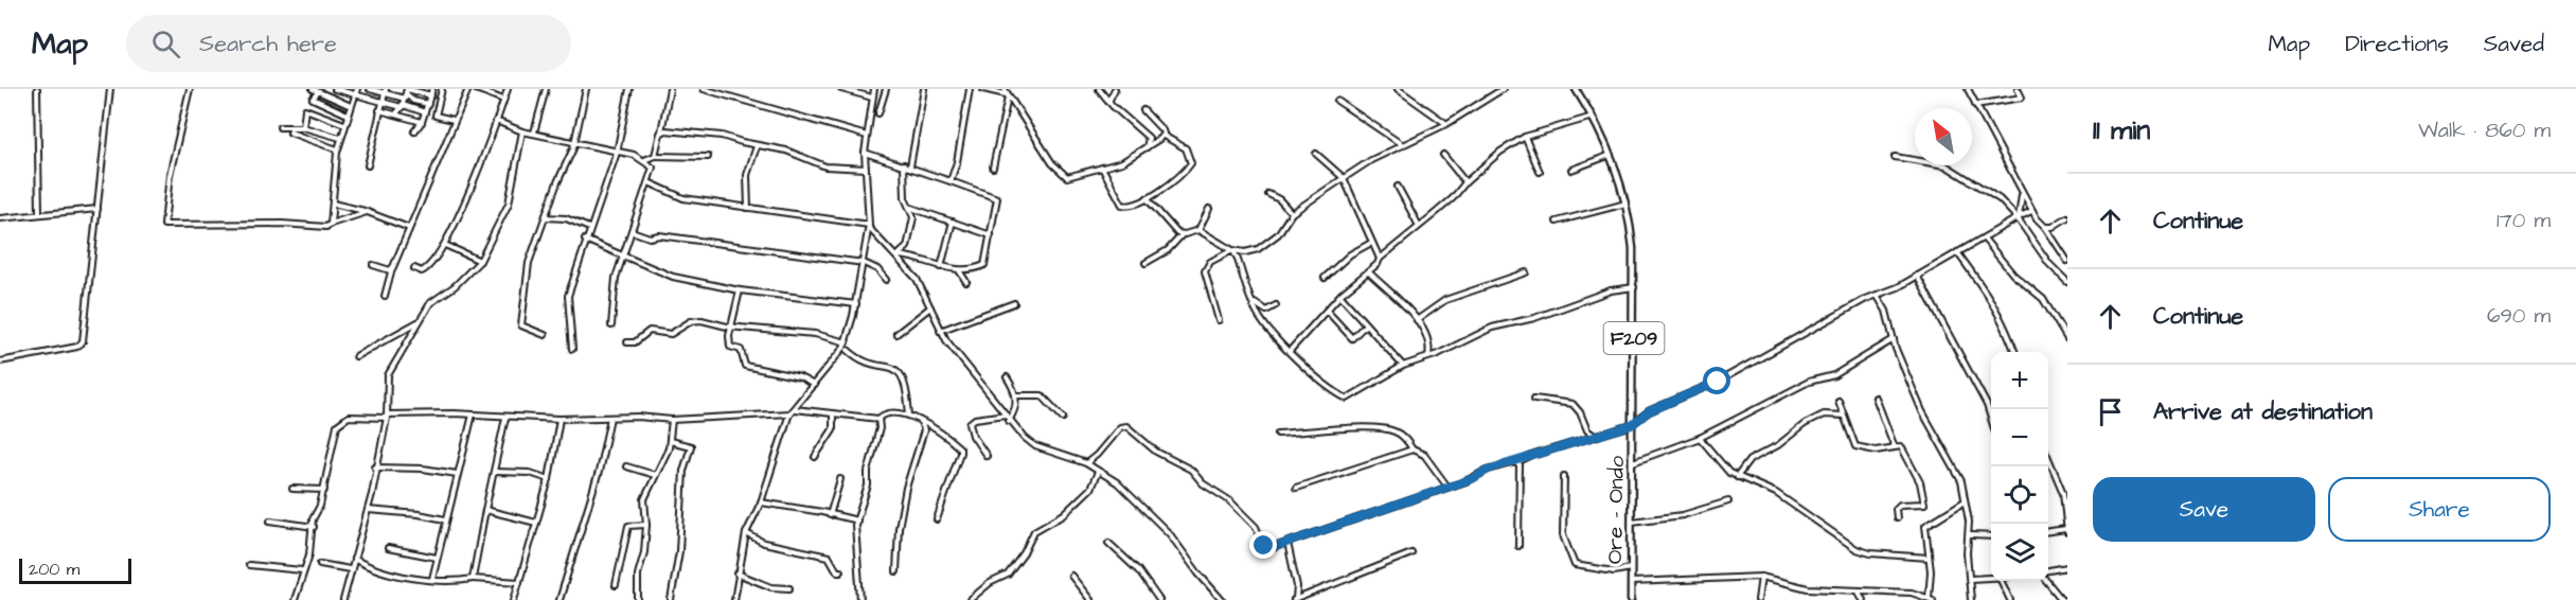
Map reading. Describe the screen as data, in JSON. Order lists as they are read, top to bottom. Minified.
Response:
{"streets":{"main road":["F209","Ore - Ondo"]},"scale_bar":"200 m","north":"top left","page":{"header":"Map","search":"Search here","nav":["Map","Directions","Saved"],"heading":["11 min","Walk · 860 m"],"list":[["Continue","170 m"],["Continue","690 m"],"Arrive at destination"],"map_buttons":["+","−"],"buttons":["Save","Share"],"scale":"200 m"}}
